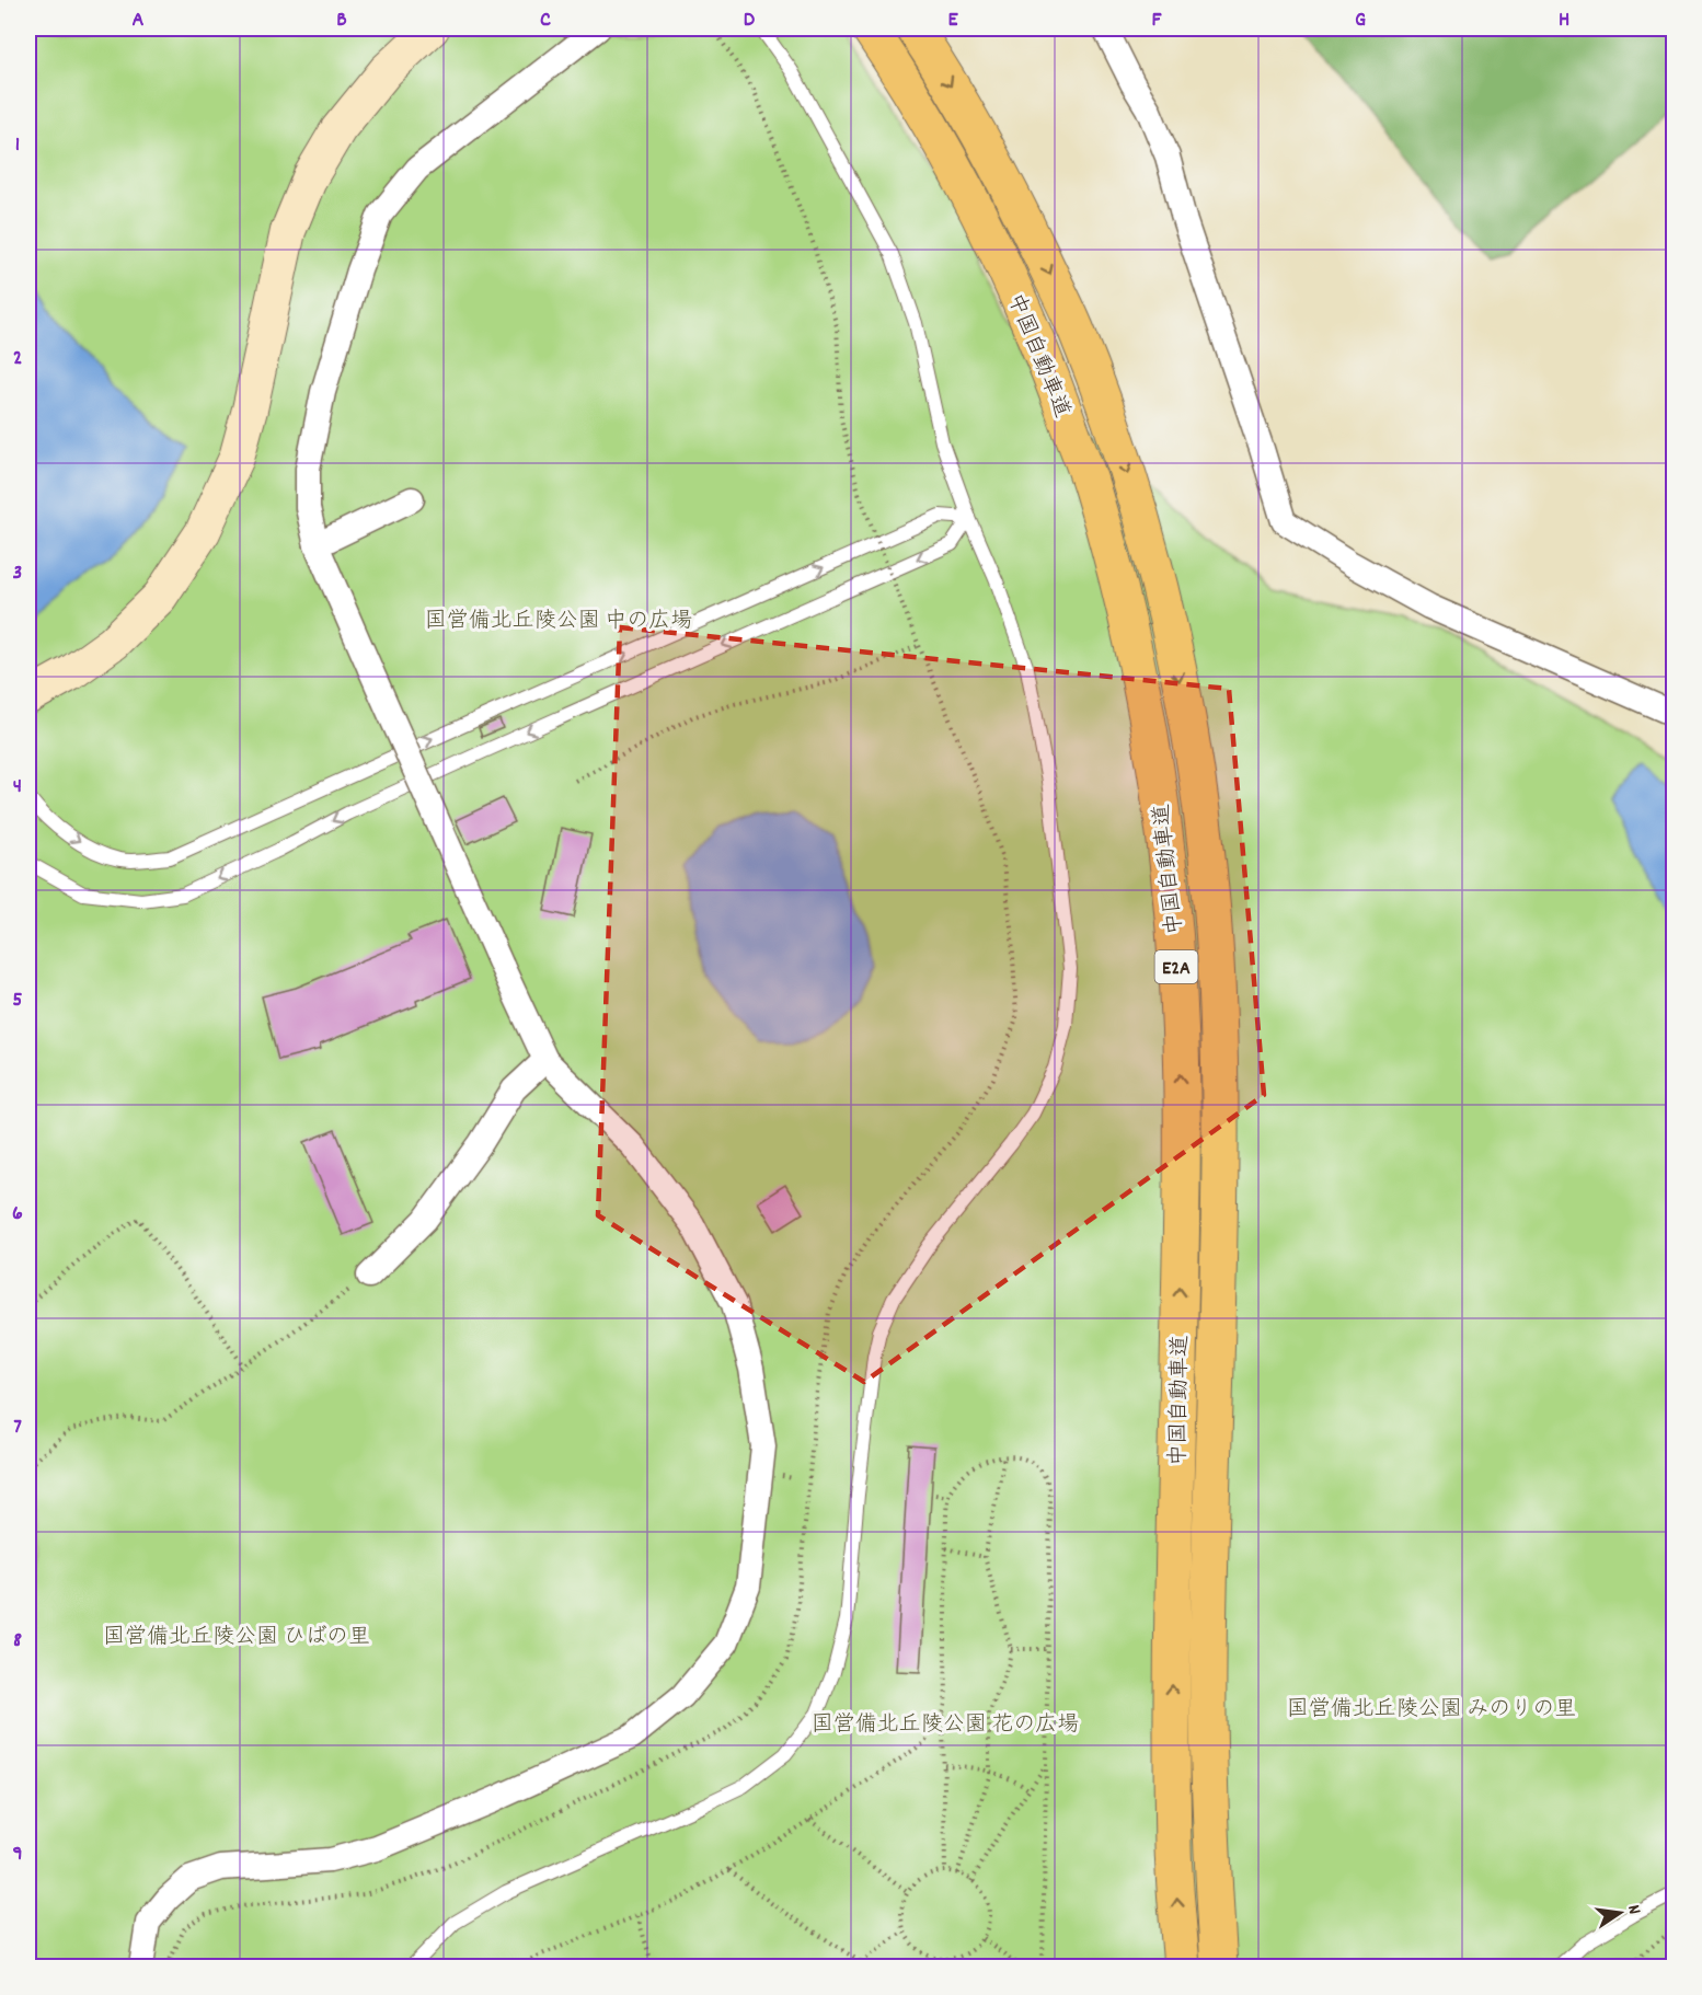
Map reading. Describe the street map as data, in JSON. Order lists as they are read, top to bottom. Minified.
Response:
{"streets":{"highway":["中国自動車道","E2A"]},"parks":["国営備北丘陵公園 中の広場","国営備北丘陵公園 ひばの里","国営備北丘陵公園 みのりの里","国営備北丘陵公園 花の広場"],"north":"right","grid":{"columns":["A","B","C","D","E","F","G","H"],"rows":["1","2","3","4","5","6","7","8","9"]}}
